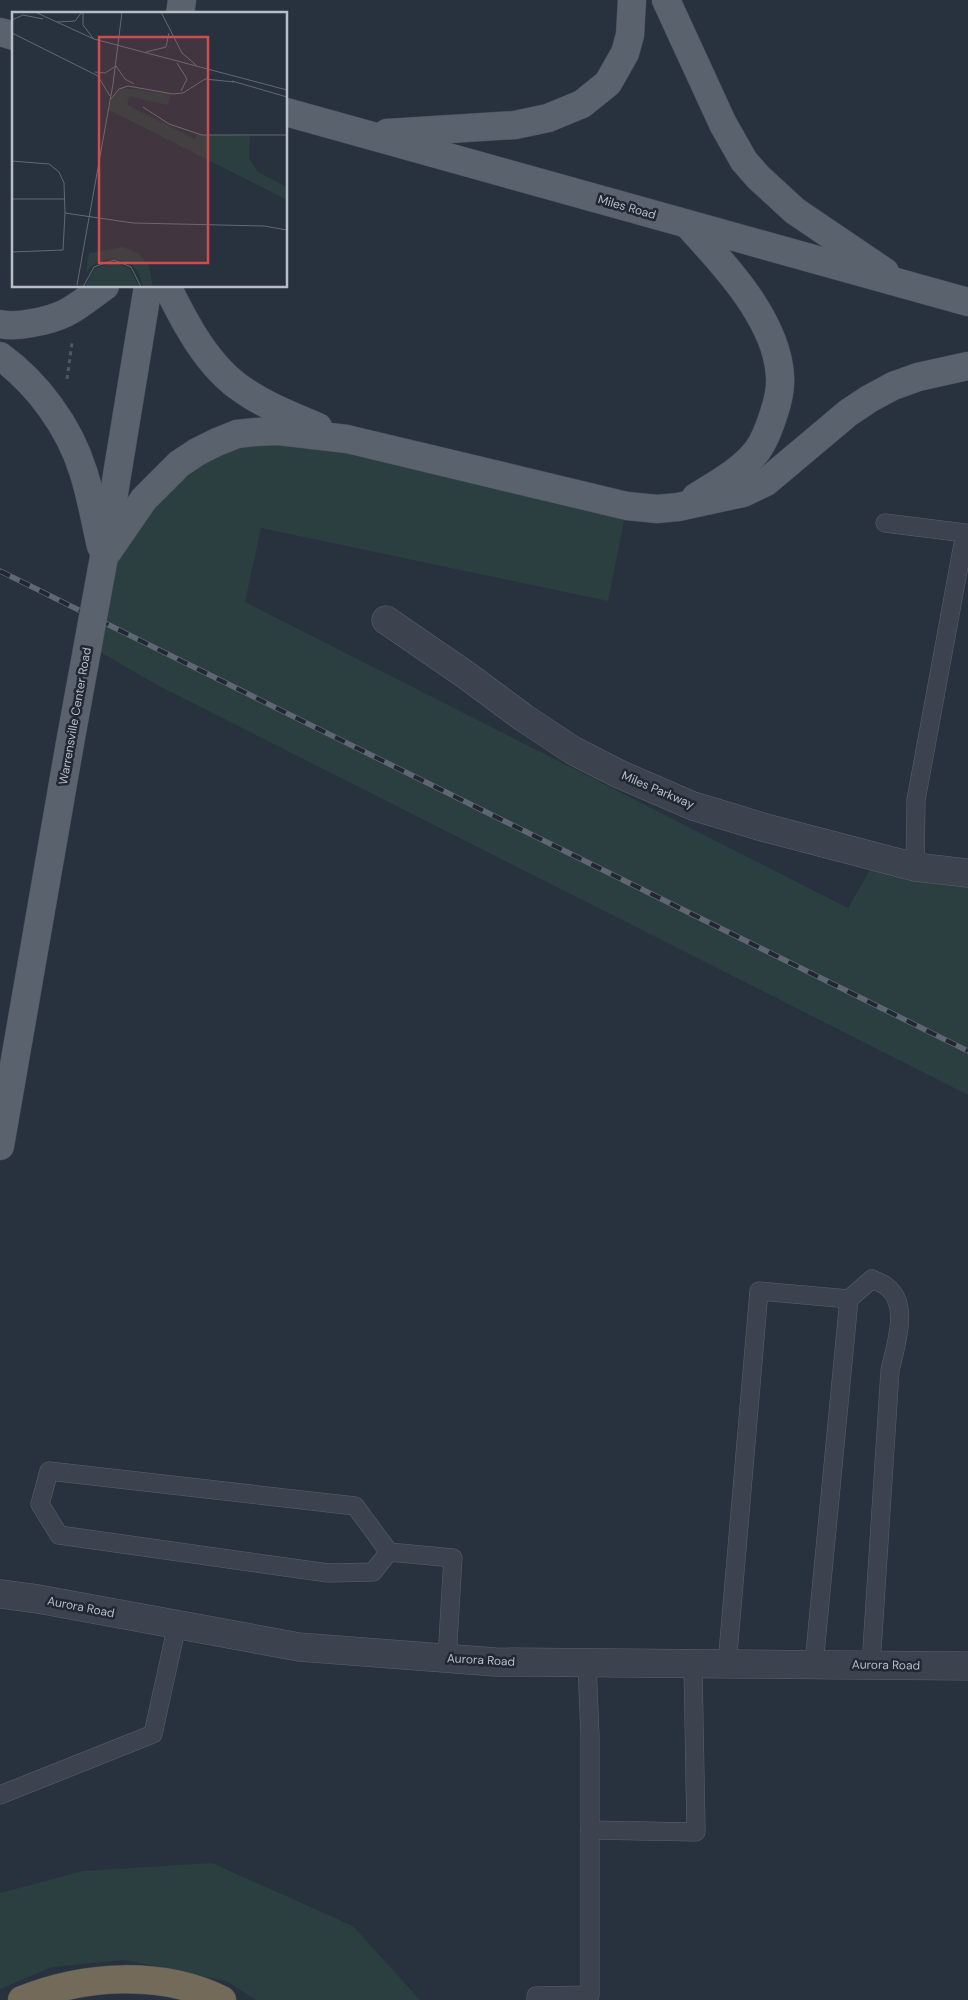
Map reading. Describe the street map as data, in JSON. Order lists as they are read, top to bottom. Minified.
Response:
{"streets":{"main road":["Miles Road","Warrensville Center Road"],"street":["Miles Parkway","Aurora Road"]}}
